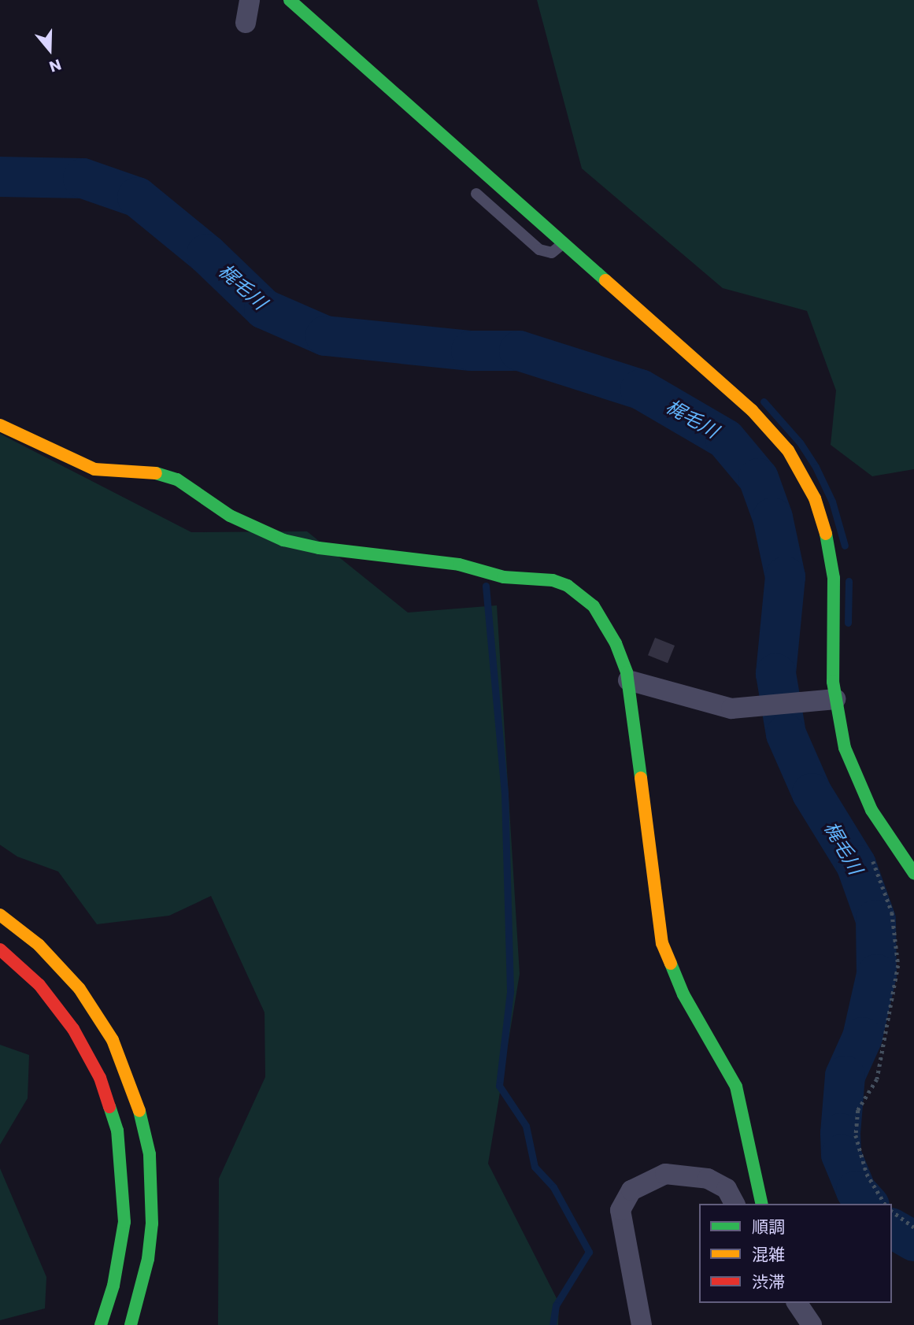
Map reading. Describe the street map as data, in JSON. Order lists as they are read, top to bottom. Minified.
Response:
{"water":["梶毛川"],"legend":["順調","混雑","渋滞"],"north":"bottom"}
